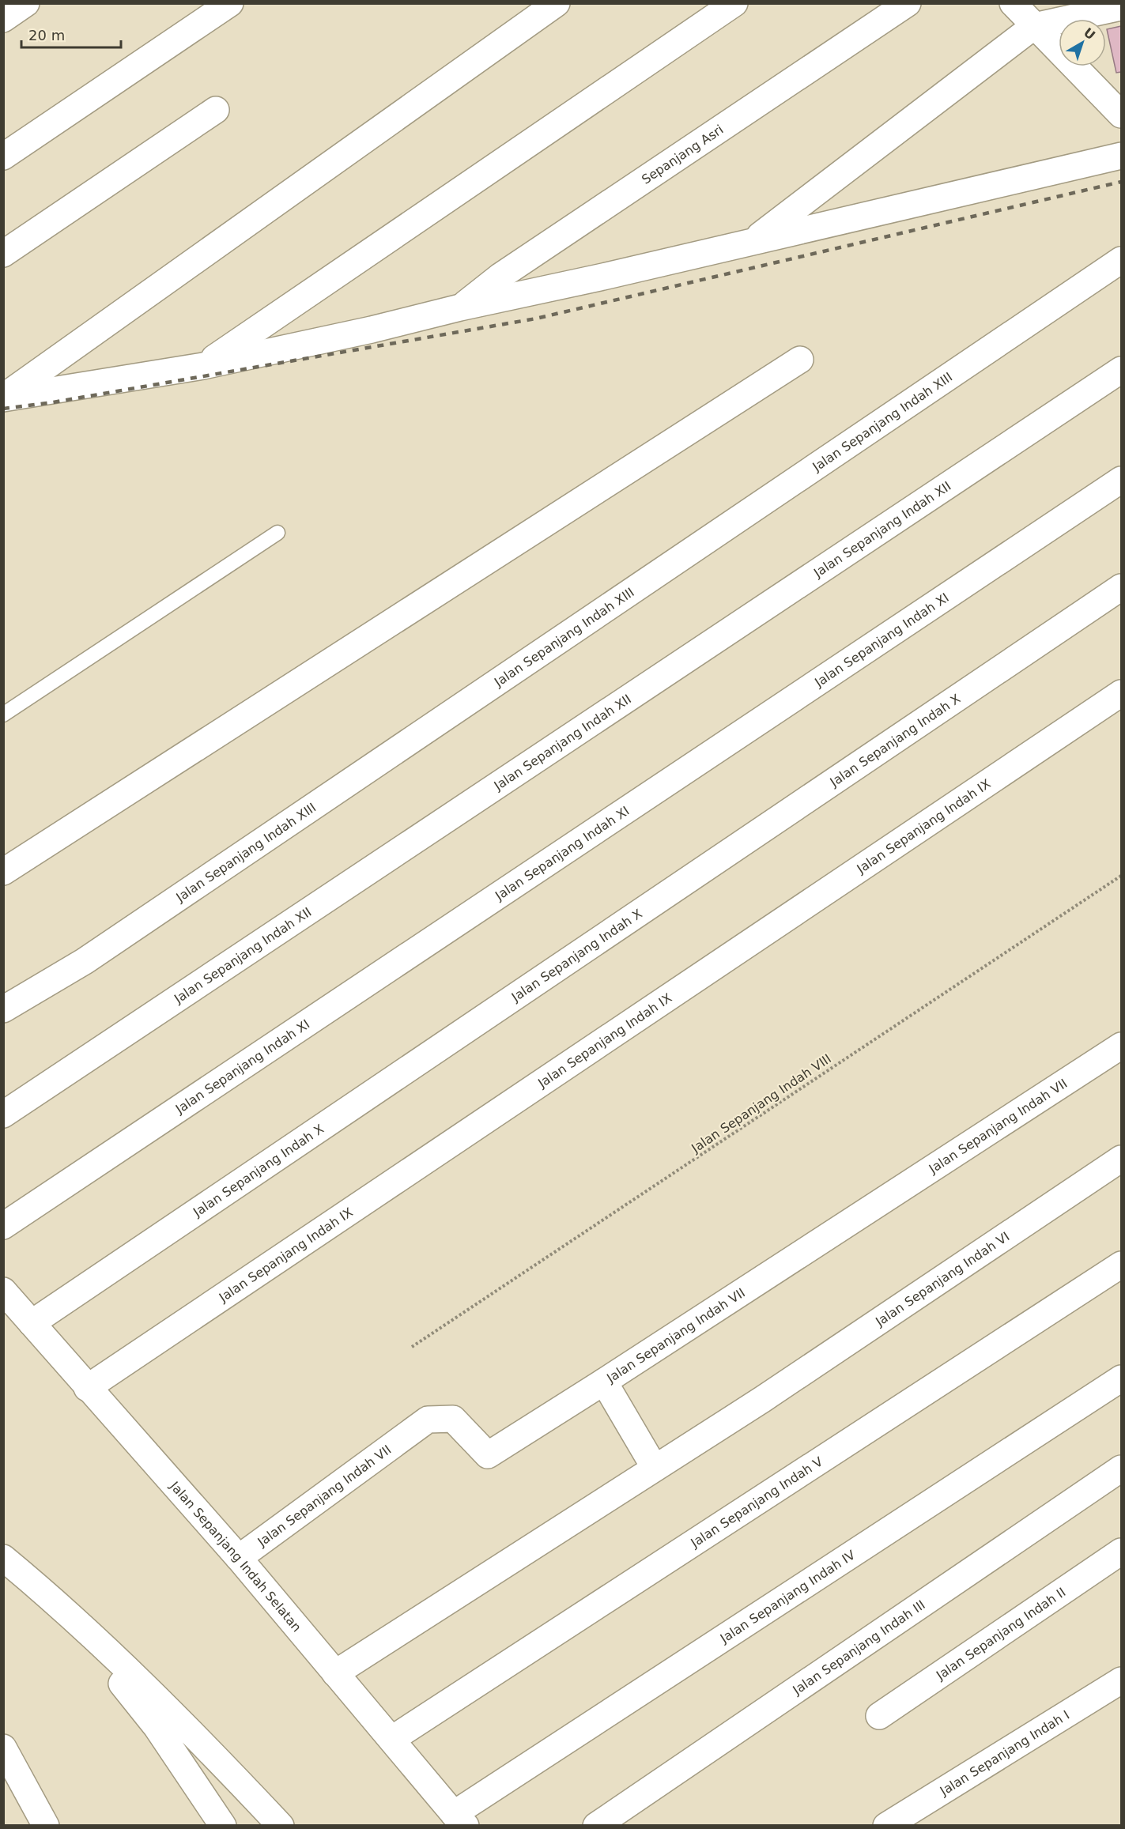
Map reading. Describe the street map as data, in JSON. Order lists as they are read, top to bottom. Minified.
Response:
{"streets":{"main road":["Sepanjang Asri","Jalan Sepanjang Indah XIII","Jalan Sepanjang Indah XII","Jalan Sepanjang Indah XI","Jalan Sepanjang Indah X","Jalan Sepanjang Indah IX","Jalan Sepanjang Indah VII","Jalan Sepanjang Indah VI","Jalan Sepanjang Indah V","Jalan Sepanjang Indah Selatan","Jalan Sepanjang Indah IV","Jalan Sepanjang Indah II","Jalan Sepanjang Indah III","Jalan Sepanjang Indah I"],"path":["Jalan Sepanjang Indah VIII"]},"crossings":[["Jalan Sepanjang Indah X","Jalan Sepanjang Indah Selatan"],["Jalan Sepanjang Indah IX","Jalan Sepanjang Indah Selatan"],["Jalan Sepanjang Indah VII","Jalan Sepanjang Indah Selatan"],["Jalan Sepanjang Indah VI","Jalan Sepanjang Indah Selatan"],["Jalan Sepanjang Indah V","Jalan Sepanjang Indah Selatan"],["Jalan Sepanjang Indah Selatan","Jalan Sepanjang Indah IV"]],"scale_bar":"20 m","north":"top right"}
